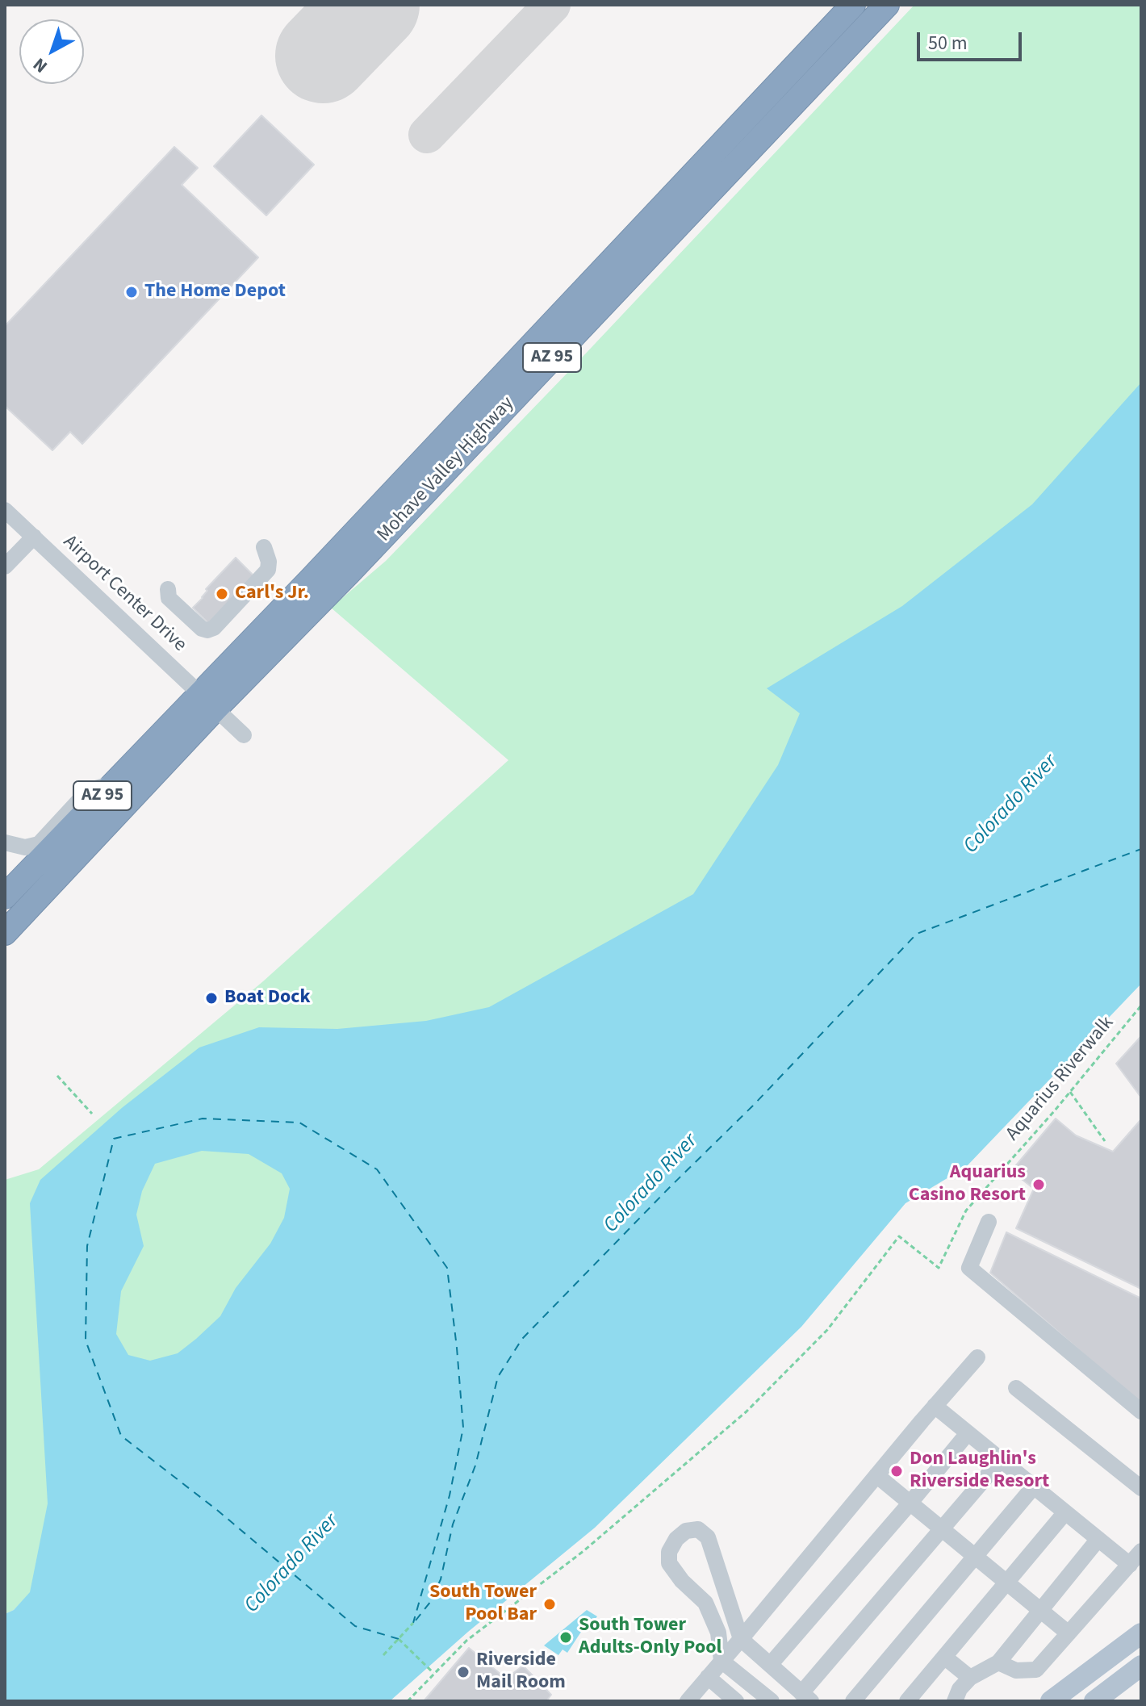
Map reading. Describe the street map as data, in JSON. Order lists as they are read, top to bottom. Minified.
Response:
{"streets":{"highway":["AZ 95","Mohave Valley Highway"],"street":["Airport Center Drive"],"path":["Aquarius Riverwalk"]},"crossings":[["Mohave Valley Highway","Airport Center Drive"]],"water":["Colorado River"],"places":["The Home Depot","Carl's Jr.","Boat Dock","Aquarius Casino Resort","Don Laughlin's Riverside Resort","South Tower Pool Bar","South Tower Adults-Only Pool","Riverside Mail Room"],"scale_bar":"50 m","north":"bottom left"}
